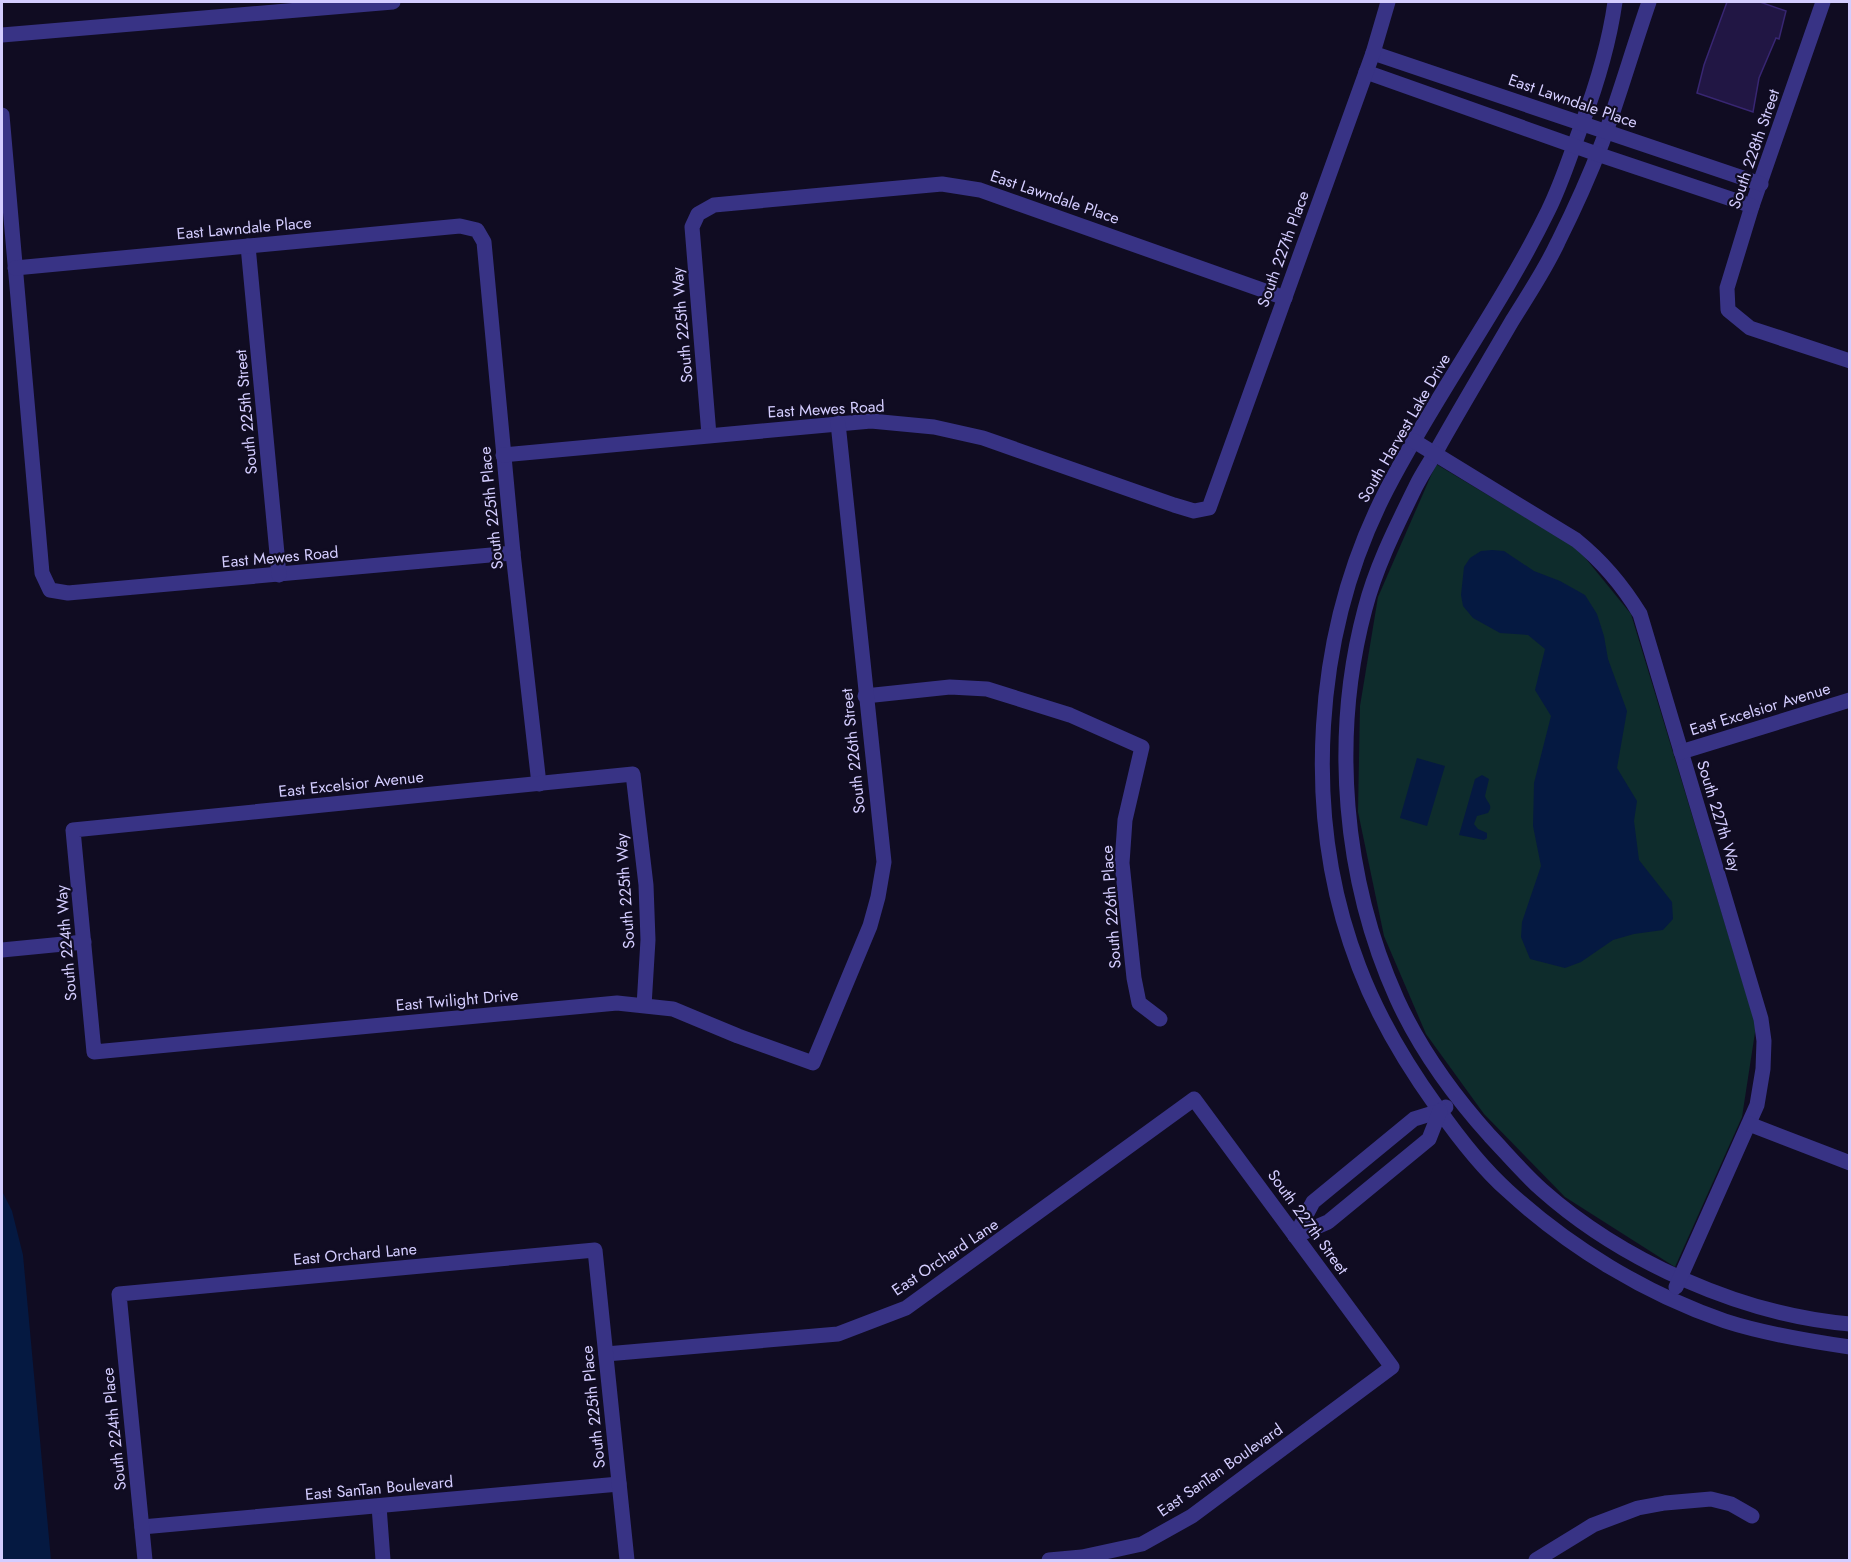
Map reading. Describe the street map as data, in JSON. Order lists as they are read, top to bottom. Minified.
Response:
{"streets":{"street":["East Lawndale Place","South 228th Street","South 227th Place","South 225th Way","East Mewes Road","South 225th Street","South Harvest Lake Drive","South 225th Place","East Excelsior Avenue","South 226th Street","South 227th Way","South 226th Place","South 224th Way","East Twilight Drive","South 227th Street","East Orchard Lane","South 224th Place","East SanTan Boulevard"]},"crossings":[["East Lawndale Place","South 228th Street"],["East Lawndale Place","South 227th Place"],["East Lawndale Place","South 225th Way"],["East Lawndale Place","East Mewes Road"],["East Lawndale Place","South 225th Street"],["East Lawndale Place","South Harvest Lake Drive"],["East Lawndale Place","South 225th Place"],["South 227th Place","East Mewes Road"],["South 225th Way","East Mewes Road"],["South 225th Way","East Excelsior Avenue"],["South 225th Way","East Twilight Drive"],["East Mewes Road","South 225th Street"],["East Mewes Road","South 225th Place"],["East Mewes Road","South 226th Street"],["South Harvest Lake Drive","South 227th Way"],["South 225th Place","East Excelsior Avenue"],["South 225th Place","East Orchard Lane"],["South 225th Place","East SanTan Boulevard"],["East Excelsior Avenue","South 227th Way"],["East Excelsior Avenue","South 224th Way"],["South 226th Street","South 226th Place"],["South 226th Street","East Twilight Drive"],["South 224th Way","East Twilight Drive"],["South 227th Street","East Orchard Lane"],["South 227th Street","East SanTan Boulevard"],["East Orchard Lane","South 224th Place"],["South 224th Place","East SanTan Boulevard"]]}
